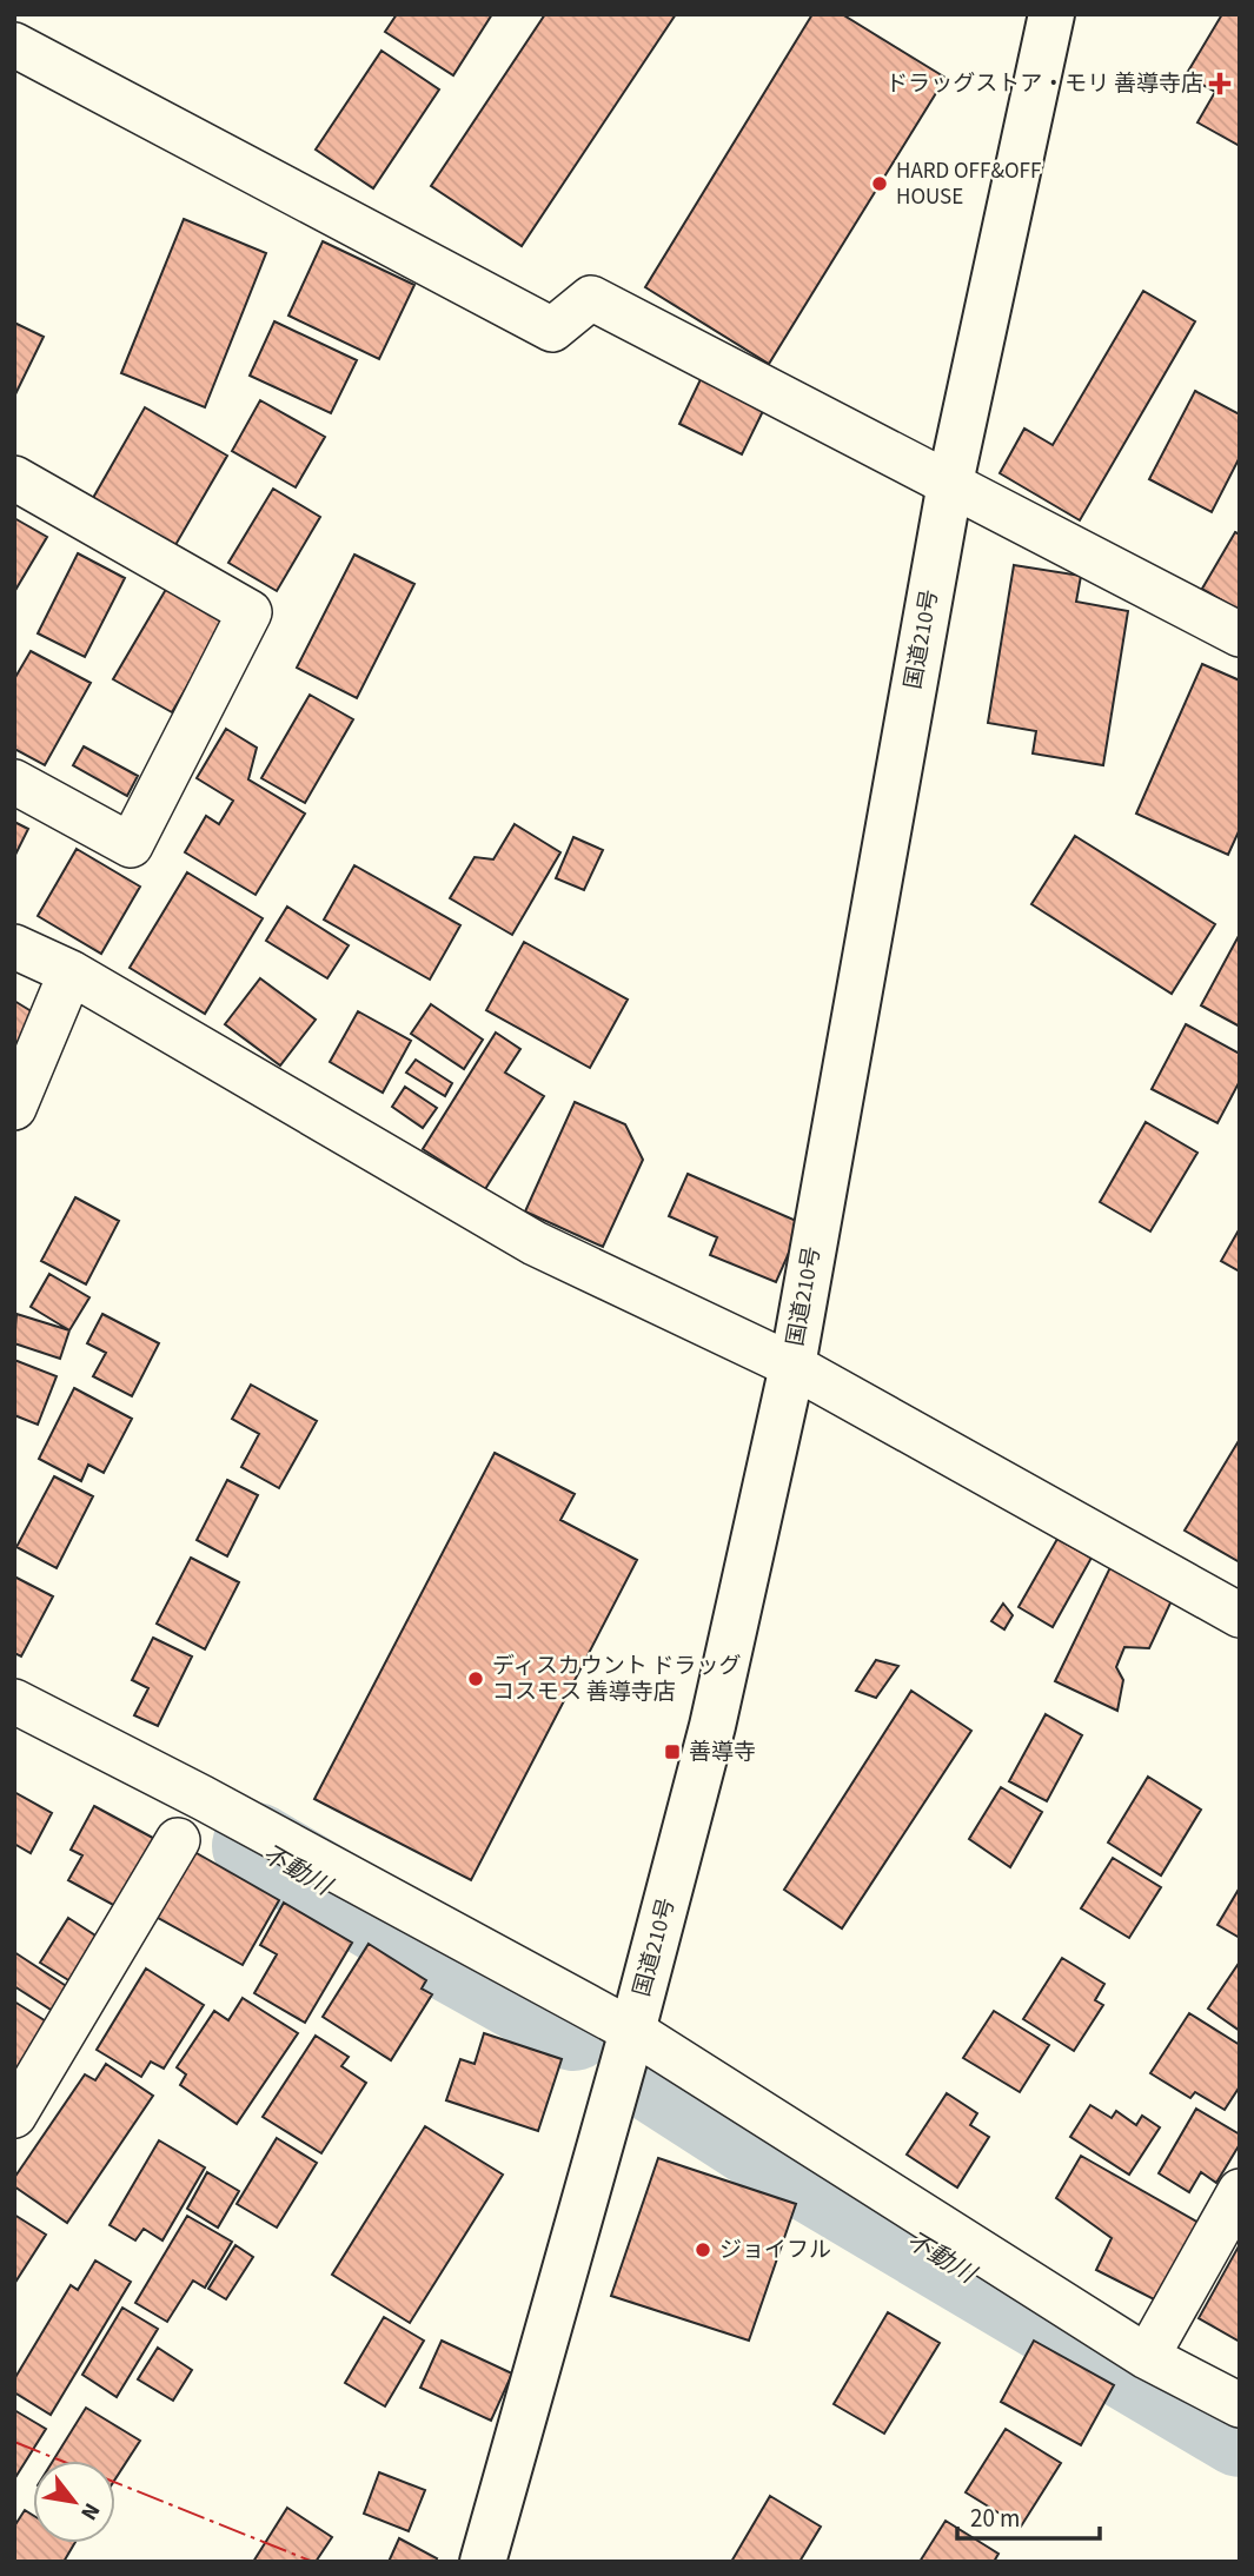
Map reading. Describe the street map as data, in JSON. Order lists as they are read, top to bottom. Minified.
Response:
{"streets":{"highway":["国道210号"]},"water":["不動川"],"places":{"health":["ドラッグストア・モリ 善導寺店"],"other":["HARD OFF&OFF HOUSE","ディスカウント ドラッグ コスモス 善導寺店","ジョイフル"],"transit":["善導寺"]},"scale_bar":"20 m","north":"bottom right"}
